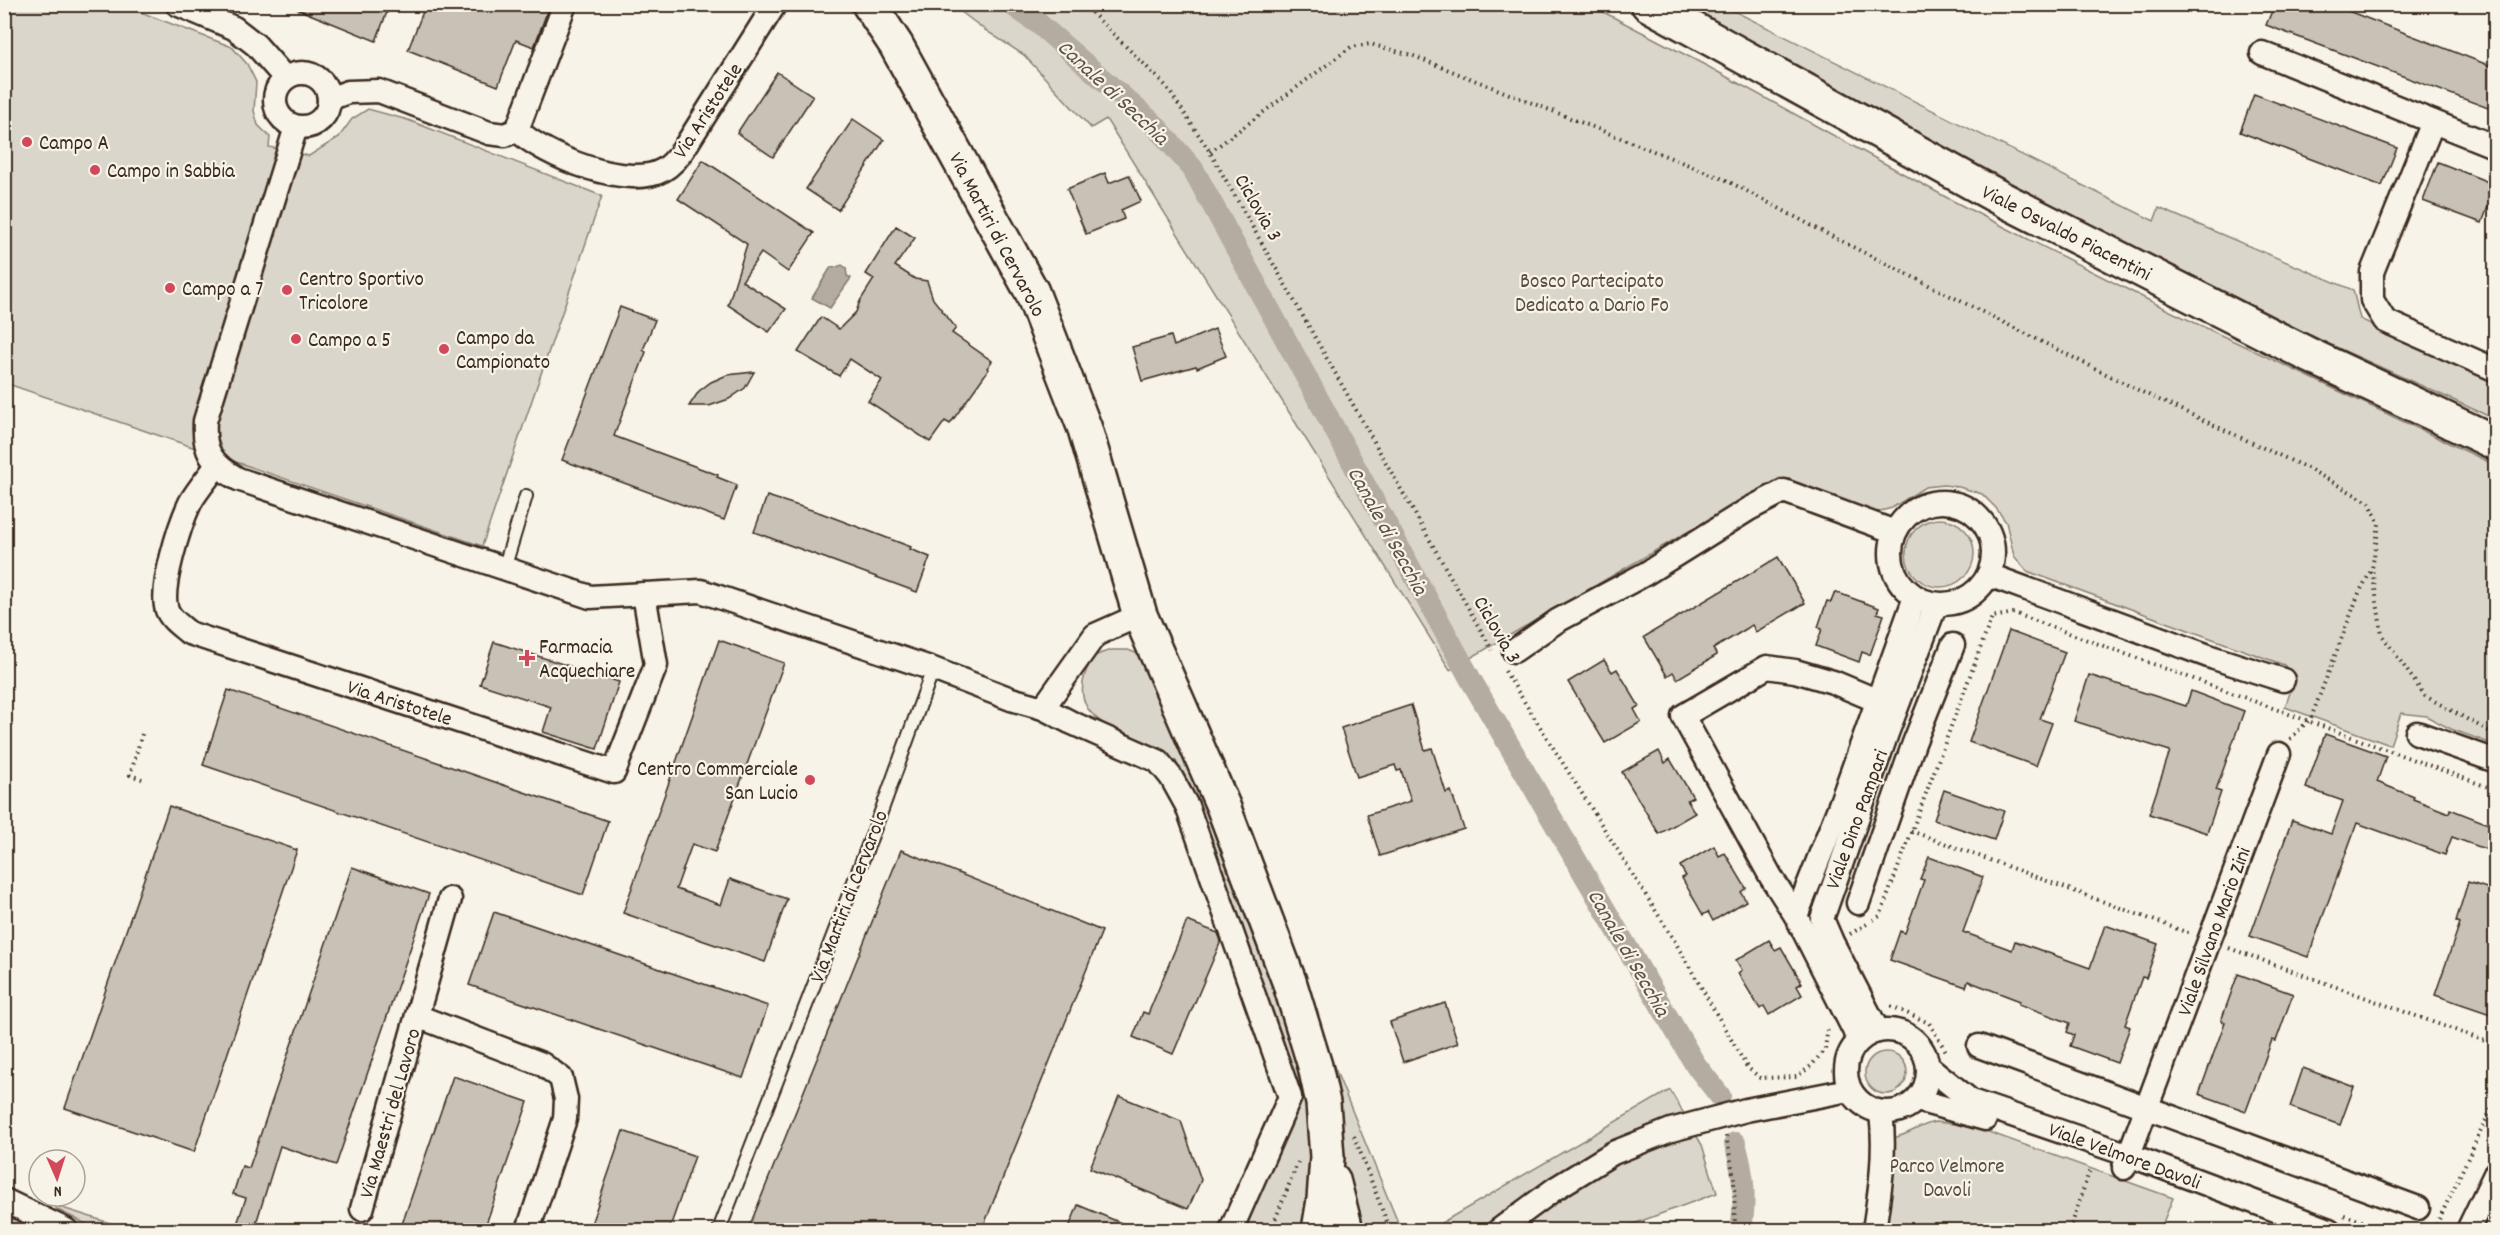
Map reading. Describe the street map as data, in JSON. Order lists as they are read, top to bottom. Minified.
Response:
{"streets":{"main road":["Viale Osvaldo Piacentini","Via Martiri di Cervarolo"],"street":["Via Aristotele","Viale Dino Pampari","Viale Silvano Mario Zini","Via Maestri del Lavoro","Viale Velmore Davoli"],"path":["Ciclovia 3"]},"crossings":[["Viale Dino Pampari","Viale Velmore Davoli"],["Viale Silvano Mario Zini","Viale Velmore Davoli"]],"water":["Canale di Secchia"],"parks":["Bosco Partecipato Dedicato a Dario Fo","Parco Velmore Davoli"],"places":{"other":["Campo A","Campo in Sabbia","Campo a 7","Centro Sportivo Tricolore","Campo a 5","Campo da Campionato","Centro Commerciale San Lucio"],"health":["Farmacia Acquechiare"]},"north":"bottom"}
